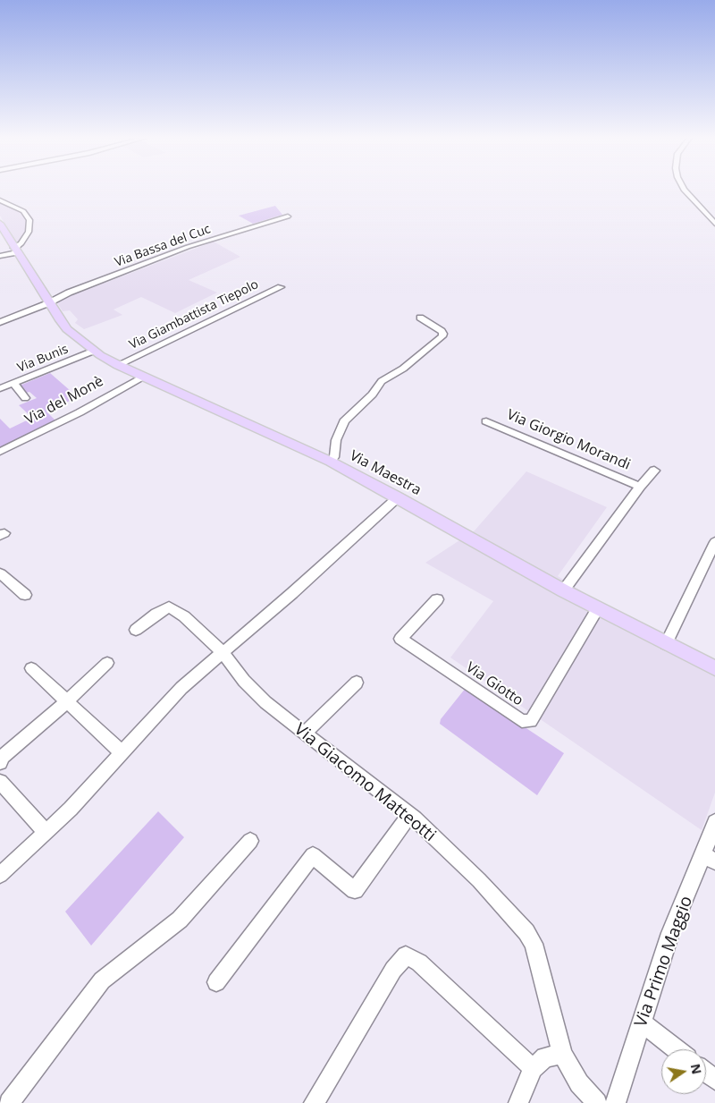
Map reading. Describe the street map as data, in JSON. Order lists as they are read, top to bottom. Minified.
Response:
{"streets":{"main road":["Via Maestra"],"street":["Via Bassa del Cuc","Via Giambattista Tiepolo","Via Bunis","Via del Monè","Via Giorgio Morandi","Via Giotto","Via Giacomo Matteotti","Via Primo Maggio"]},"crossings":[["Via Bassa del Cuc","Via Maestra"],["Via Giambattista Tiepolo","Via Maestra"],["Via Bunis","Via Maestra"],["Via del Monè","Via Maestra"],["Via Giorgio Morandi","Via Maestra"],["Via Maestra","Via Giotto"]],"north":"right"}
